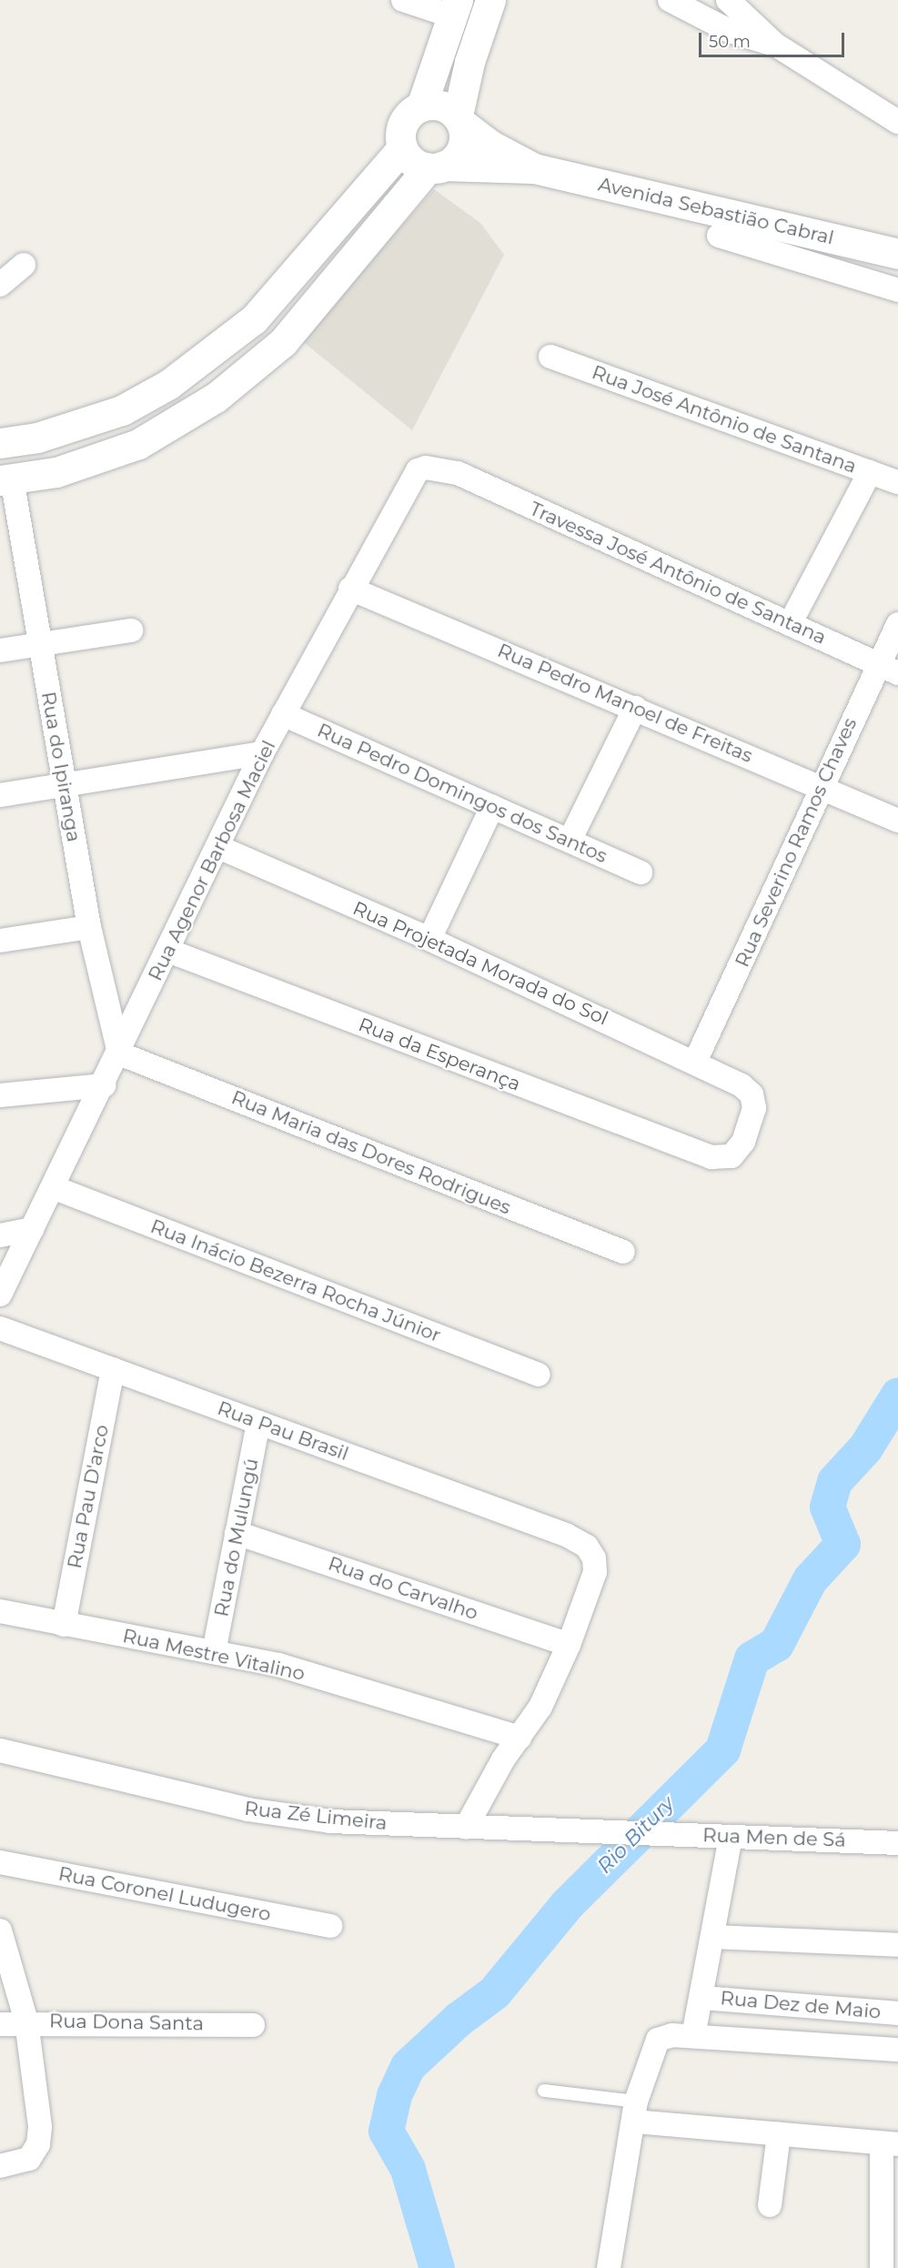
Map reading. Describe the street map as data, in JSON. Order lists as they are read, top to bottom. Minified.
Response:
{"streets":{"main road":["Avenida Sebastião Cabral"],"street":["Rua José Antônio de Santana","Travessa José Antônio de Santana","Rua Pedro Manoel de Freitas","Rua do Ipiranga","Rua Pedro Domingos dos Santos","Rua Severino Ramos Chaves","Rua Agenor Barbosa Maciel","Rua Projetada Morada do Sol","Rua da Esperança","Rua Maria das Dores Rodrigues","Rua Inácio Bezerra Rocha Júnior","Rua Pau Brasil","Rua Pau D'arco","Rua do Mulungú","Rua do Carvalho","Rua Mestre Vitalino","Rua Zé Limeira","Rua Men de Sá","Rua Coronel Ludugero","Rua Dez de Maio","Rua Dona Santa"]},"crossings":[["Travessa José Antônio de Santana","Rua Severino Ramos Chaves"],["Travessa José Antônio de Santana","Rua Agenor Barbosa Maciel"],["Rua Pedro Manoel de Freitas","Rua Severino Ramos Chaves"],["Rua Pedro Manoel de Freitas","Rua Agenor Barbosa Maciel"],["Rua do Ipiranga","Rua Agenor Barbosa Maciel"],["Rua do Ipiranga","Rua Maria das Dores Rodrigues"],["Rua Pedro Domingos dos Santos","Rua Agenor Barbosa Maciel"],["Rua Severino Ramos Chaves","Rua Projetada Morada do Sol"],["Rua Agenor Barbosa Maciel","Rua Projetada Morada do Sol"],["Rua Agenor Barbosa Maciel","Rua da Esperança"],["Rua Agenor Barbosa Maciel","Rua Maria das Dores Rodrigues"],["Rua Agenor Barbosa Maciel","Rua Inácio Bezerra Rocha Júnior"],["Rua Projetada Morada do Sol","Rua da Esperança"],["Rua Pau Brasil","Rua Pau D'arco"],["Rua Pau Brasil","Rua do Mulungú"],["Rua Pau Brasil","Rua do Carvalho"],["Rua Pau Brasil","Rua Mestre Vitalino"],["Rua Pau Brasil","Rua Zé Limeira"],["Rua Pau D'arco","Rua Mestre Vitalino"],["Rua do Mulungú","Rua do Carvalho"],["Rua do Mulungú","Rua Mestre Vitalino"],["Rua Zé Limeira","Rua Men de Sá"]],"water":["Rio Bitury"],"scale_bar":"50 m"}
